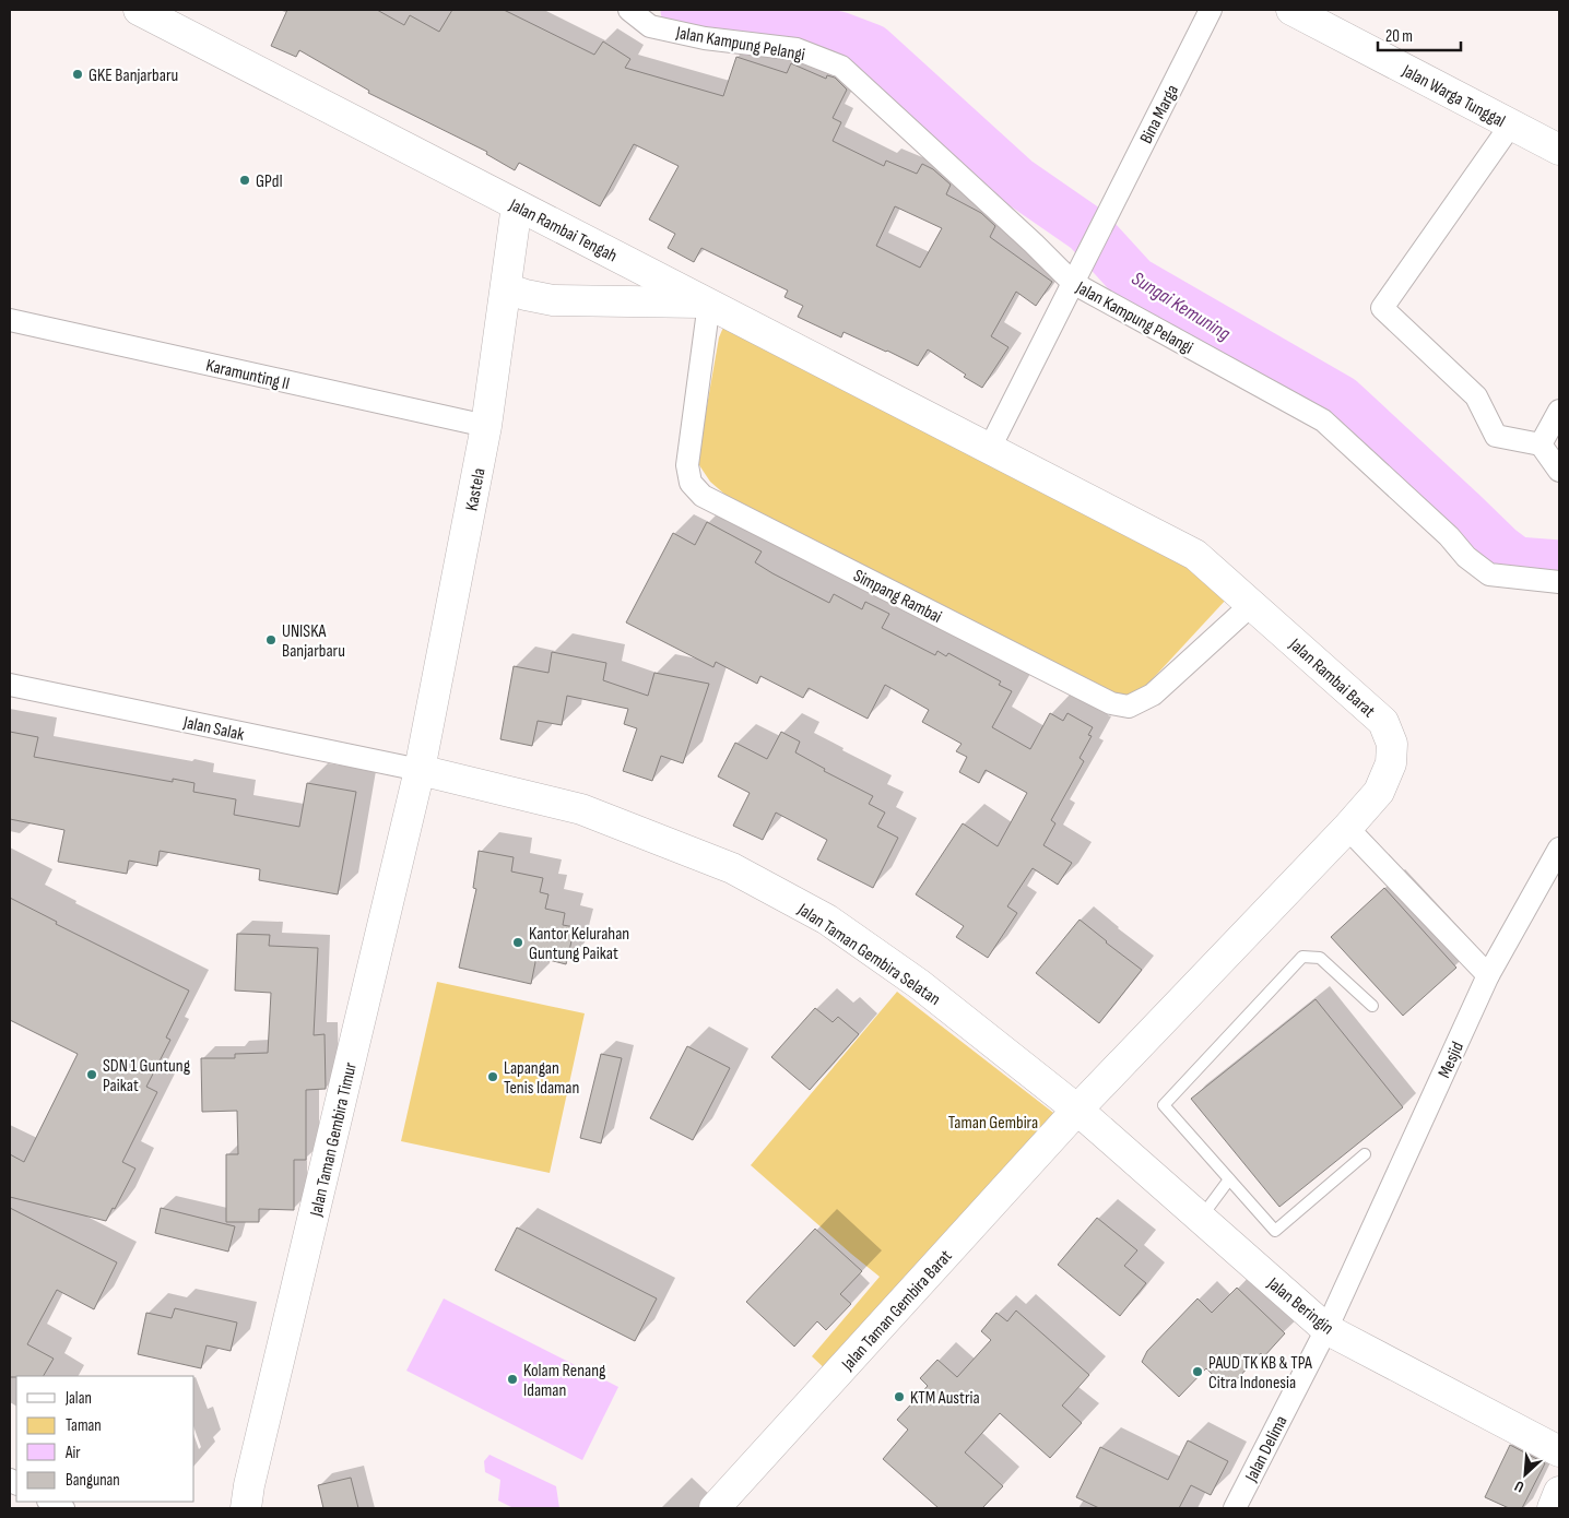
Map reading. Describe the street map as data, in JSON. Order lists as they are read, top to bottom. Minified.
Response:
{"streets":{"street":["Jalan Kampung Pelangi","Jalan Warga Tunggal","Bina Marga","Jalan Rambai Tengah","Karamunting II","Kastela","Simpang Rambai","Jalan Rambai Barat","Jalan Salak","Jalan Taman Gembira Selatan","Mesjid","Jalan Taman Gembira Timur","Jalan Beringin","Jalan Taman Gembira Barat","Jalan Delima"]},"crossings":[["Jalan Kampung Pelangi","Bina Marga"],["Jalan Rambai Tengah","Kastela"],["Jalan Rambai Tengah","Simpang Rambai"],["Jalan Rambai Tengah","Jalan Rambai Barat"],["Karamunting II","Kastela"],["Kastela","Jalan Salak"],["Kastela","Jalan Taman Gembira Selatan"],["Kastela","Jalan Taman Gembira Timur"],["Simpang Rambai","Jalan Rambai Barat"],["Jalan Rambai Barat","Jalan Taman Gembira Selatan"],["Jalan Rambai Barat","Jalan Beringin"],["Jalan Rambai Barat","Jalan Taman Gembira Barat"],["Jalan Salak","Jalan Taman Gembira Selatan"],["Jalan Salak","Jalan Taman Gembira Timur"],["Jalan Taman Gembira Selatan","Jalan Taman Gembira Timur"],["Jalan Taman Gembira Selatan","Jalan Beringin"],["Jalan Taman Gembira Selatan","Jalan Taman Gembira Barat"],["Mesjid","Jalan Beringin"],["Mesjid","Jalan Delima"],["Jalan Beringin","Jalan Taman Gembira Barat"],["Jalan Beringin","Jalan Delima"]],"water":["Sungai Kemuning"],"parks":["Taman Gembira"],"places":["GKE Banjarbaru","GPdI","UNISKA Banjarbaru","Kantor Kelurahan Guntung Paikat","SDN 1 Guntung Paikat","Lapangan Tenis Idaman","PAUD TK KB & TPA Citra Indonesia","Kolam Renang Idaman","KTM Austria"],"legend":["Jalan","Taman","Air","Bangunan"],"scale_bar":"20 m","north":"bottom left"}
